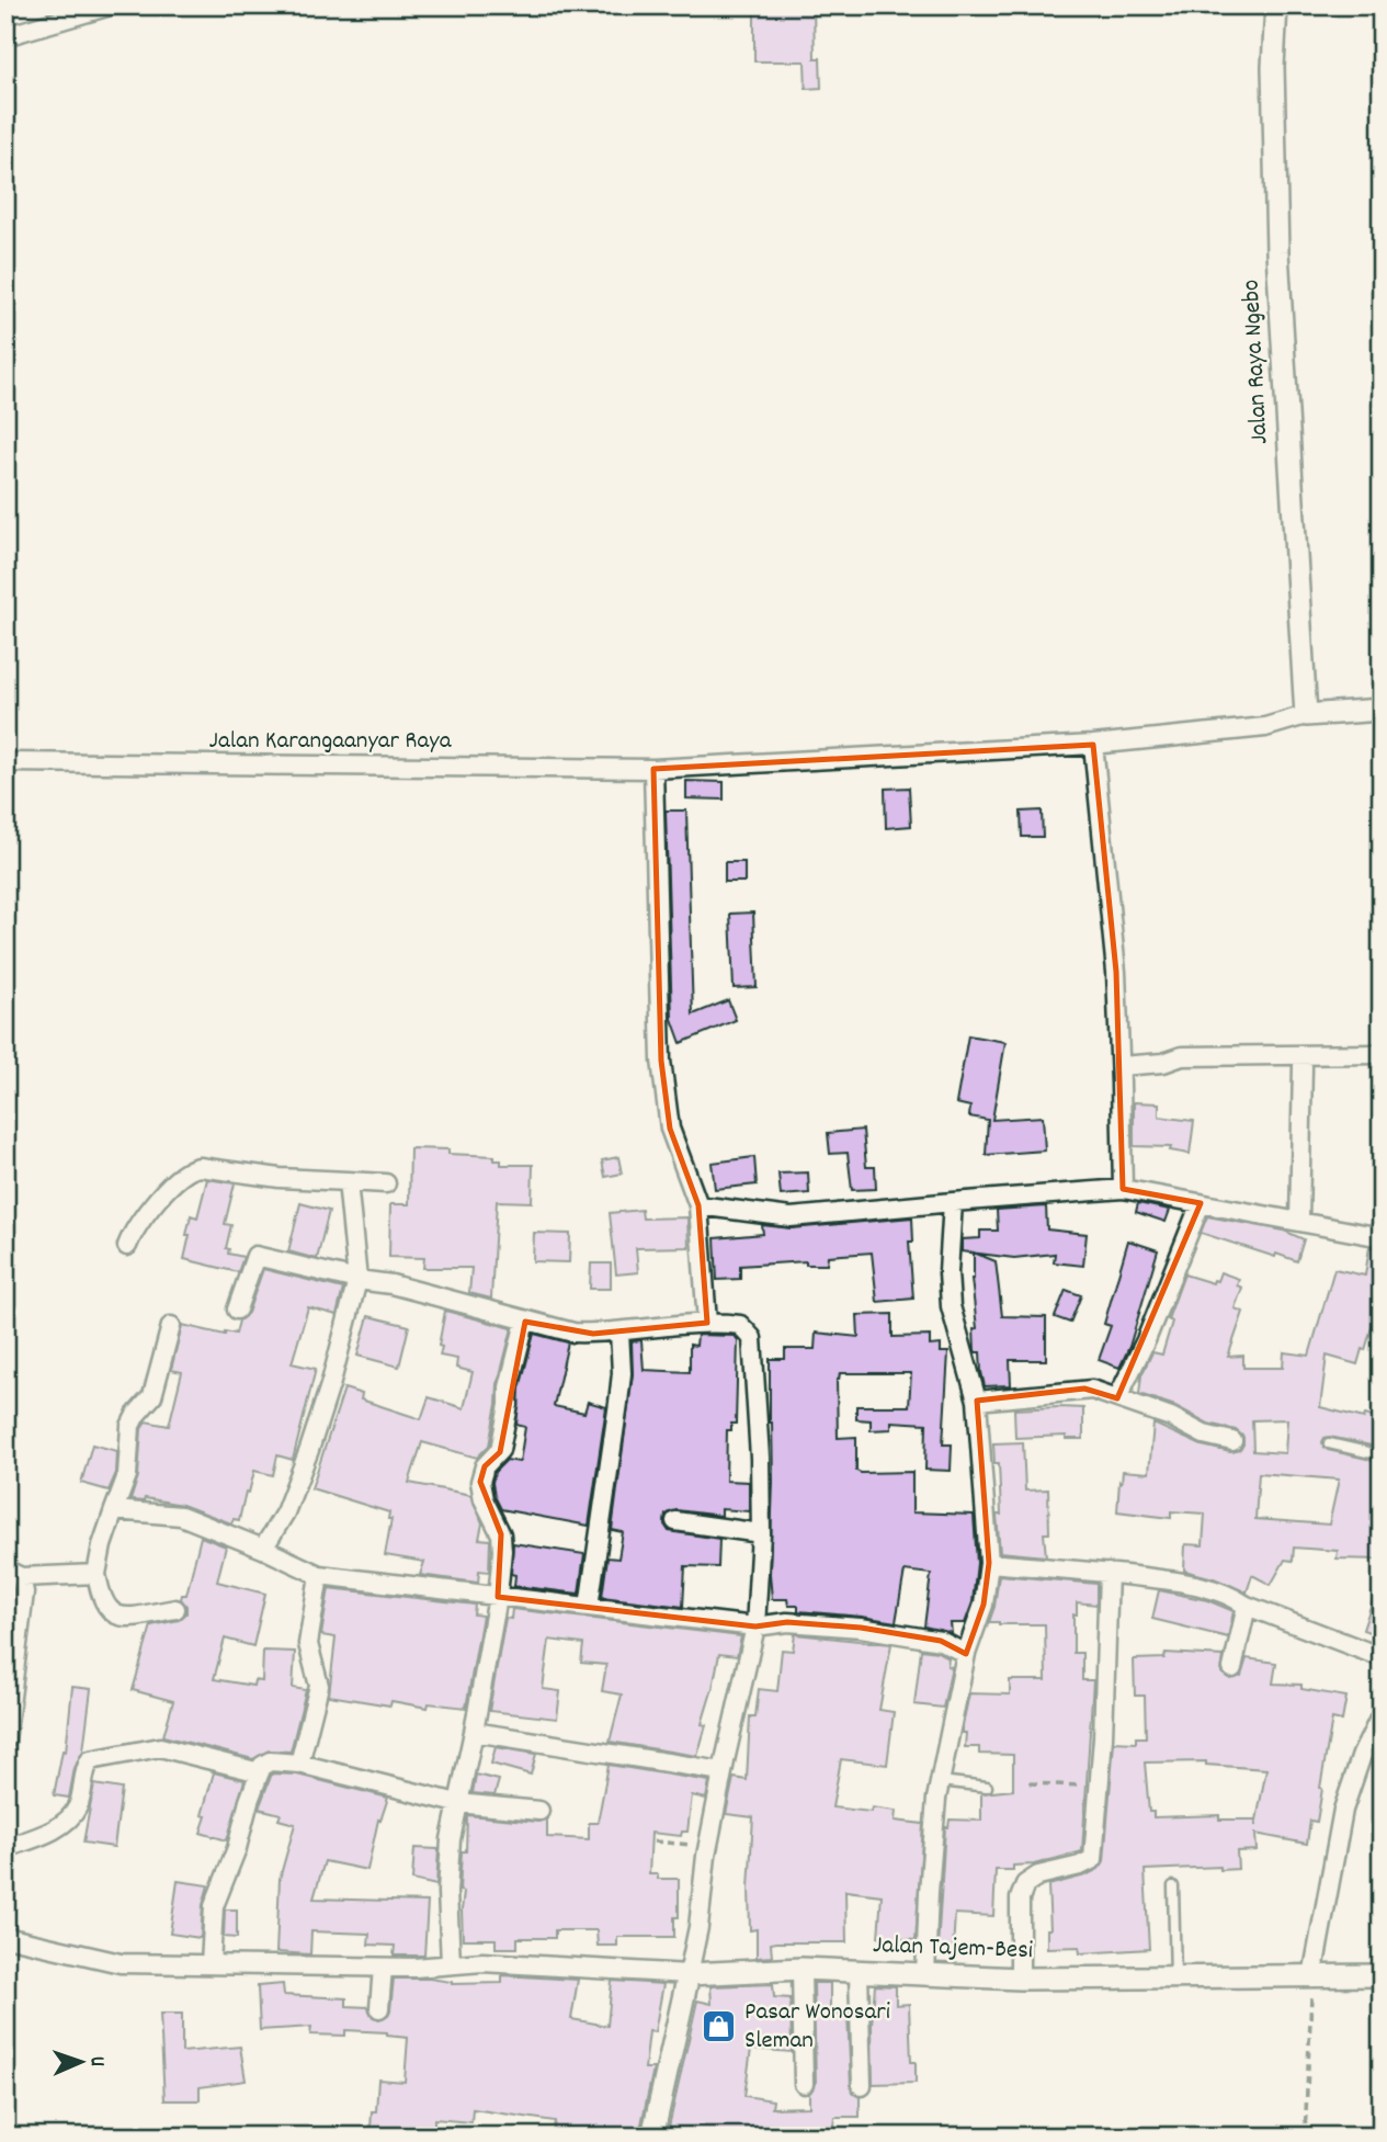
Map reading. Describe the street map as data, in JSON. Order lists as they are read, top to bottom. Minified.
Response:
{"streets":{"street":["Jalan Raya Ngebo","Jalan Karangaanyar Raya","Jalan Tajem-Besi"]},"crossings":[["Jalan Raya Ngebo","Jalan Karangaanyar Raya"]],"places":{"shop":["Pasar Wonosari Sleman"]},"north":"right"}
